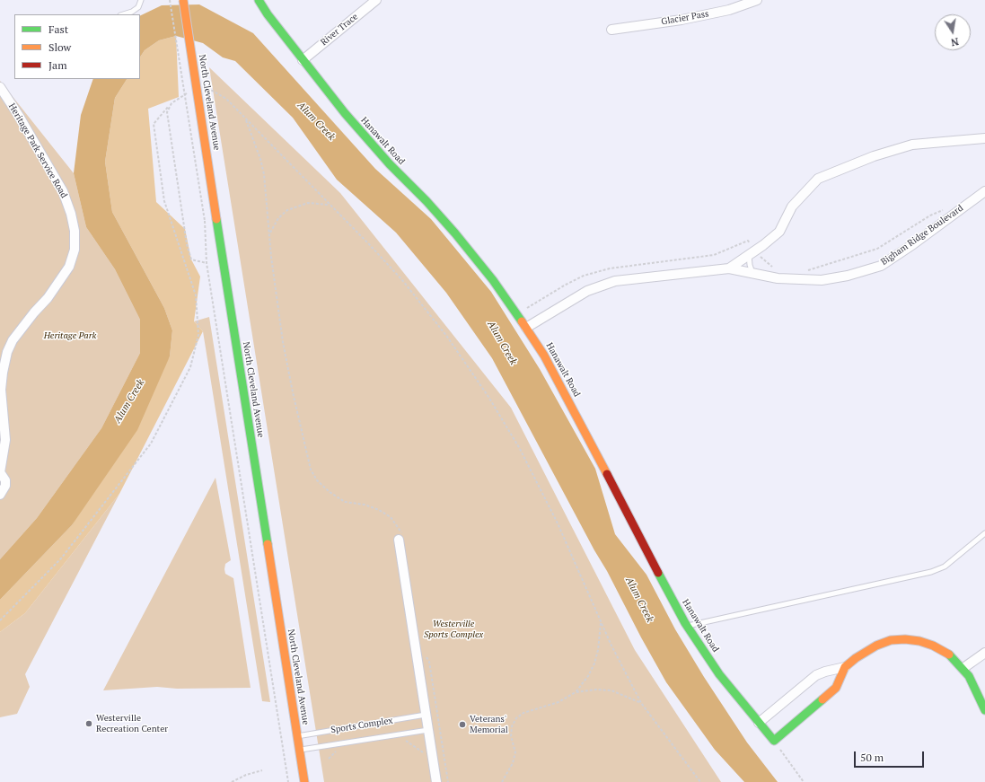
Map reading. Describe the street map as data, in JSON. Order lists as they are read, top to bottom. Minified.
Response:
{"streets":{"street":["Glacier Pass","River Trace","North Cleveland Avenue","Hanawalt Road","Heritage Park Service Road","Bigham Ridge Boulevard"],"lane":["Sports Complex"]},"crossings":[["River Trace","Hanawalt Road"],["North Cleveland Avenue","Sports Complex"],["Hanawalt Road","Bigham Ridge Boulevard"]],"water":["Alum Creek"],"parks":["Heritage Park","Westerville Sports Complex"],"places":["Westerville Recreation Center","Veterans' Memorial"],"legend":["Fast","Slow","Jam"],"scale_bar":"50 m","north":"bottom"}
